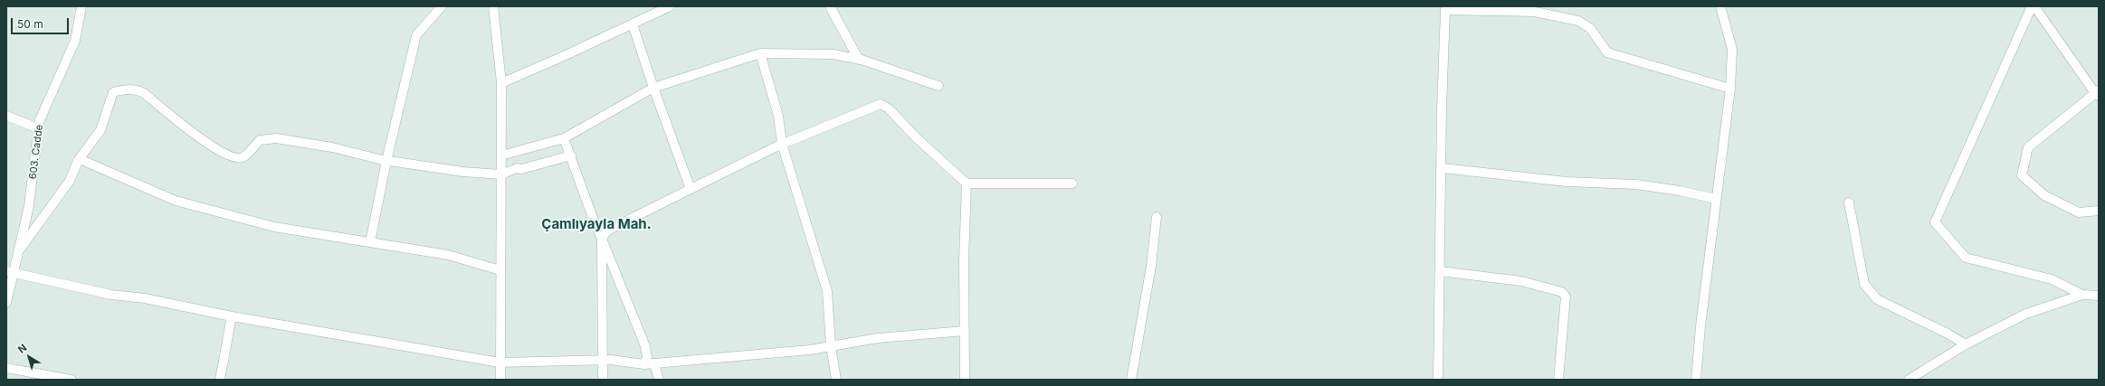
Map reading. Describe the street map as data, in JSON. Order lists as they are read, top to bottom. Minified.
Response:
{"streets":{"street":["603. Cadde"]},"districts":["Çamlıyayla Mah."],"scale_bar":"50 m","north":"top left"}
